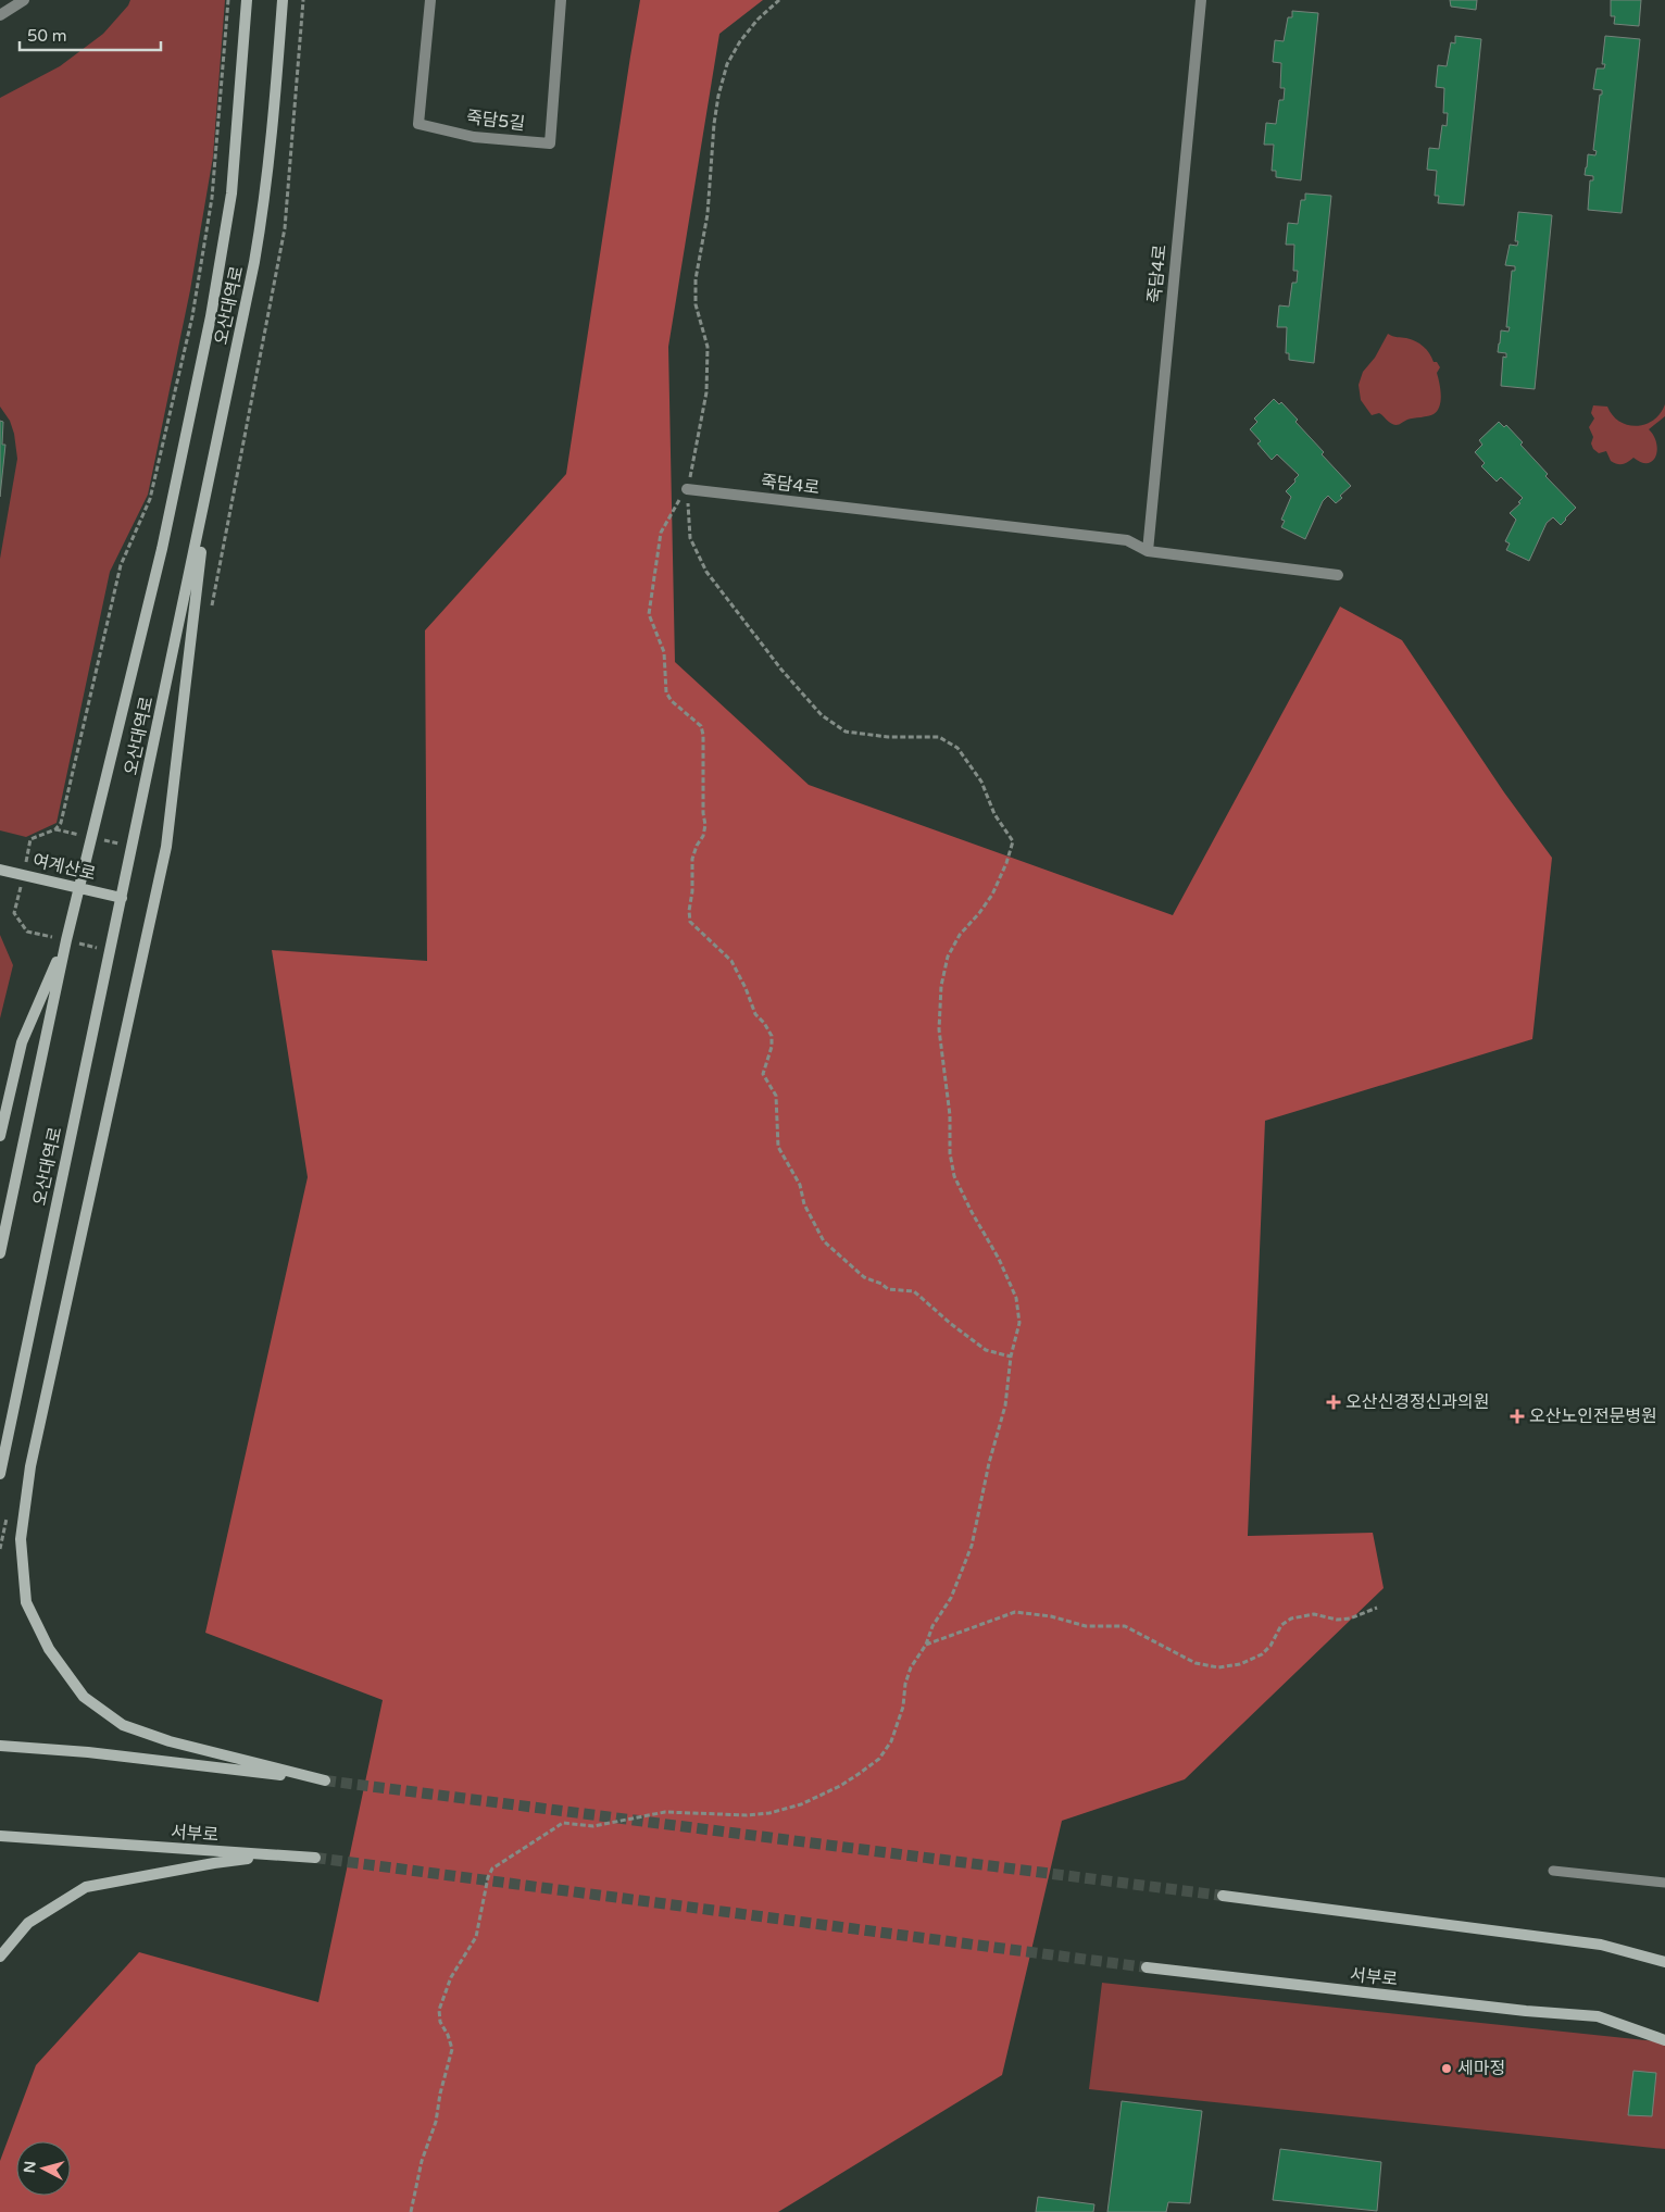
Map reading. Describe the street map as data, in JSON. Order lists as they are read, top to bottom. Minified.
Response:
{"streets":{"main road":["오산대역로","여계산로","서부로"],"street":["죽담5길","죽담4로"]},"crossings":[["오산대역로","여계산로"]],"places":{"health":["오산신경정신과의원","오산노인전문병원"],"other":["세마정"]},"scale_bar":"50 m","north":"left"}
